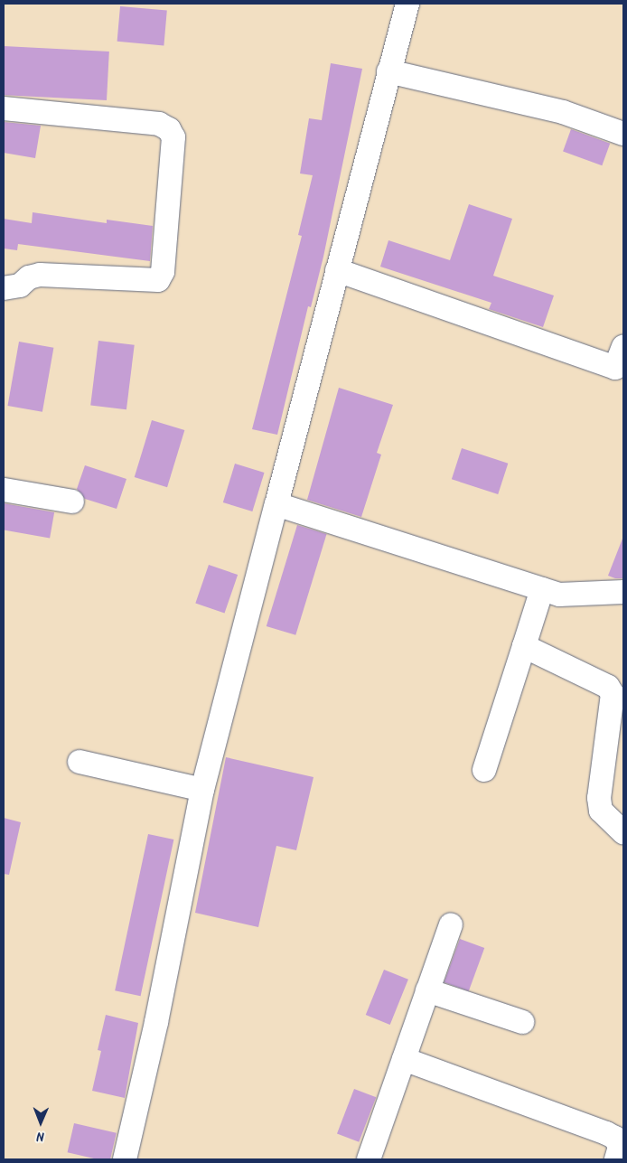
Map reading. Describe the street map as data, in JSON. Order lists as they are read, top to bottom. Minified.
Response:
{"north":"bottom"}
